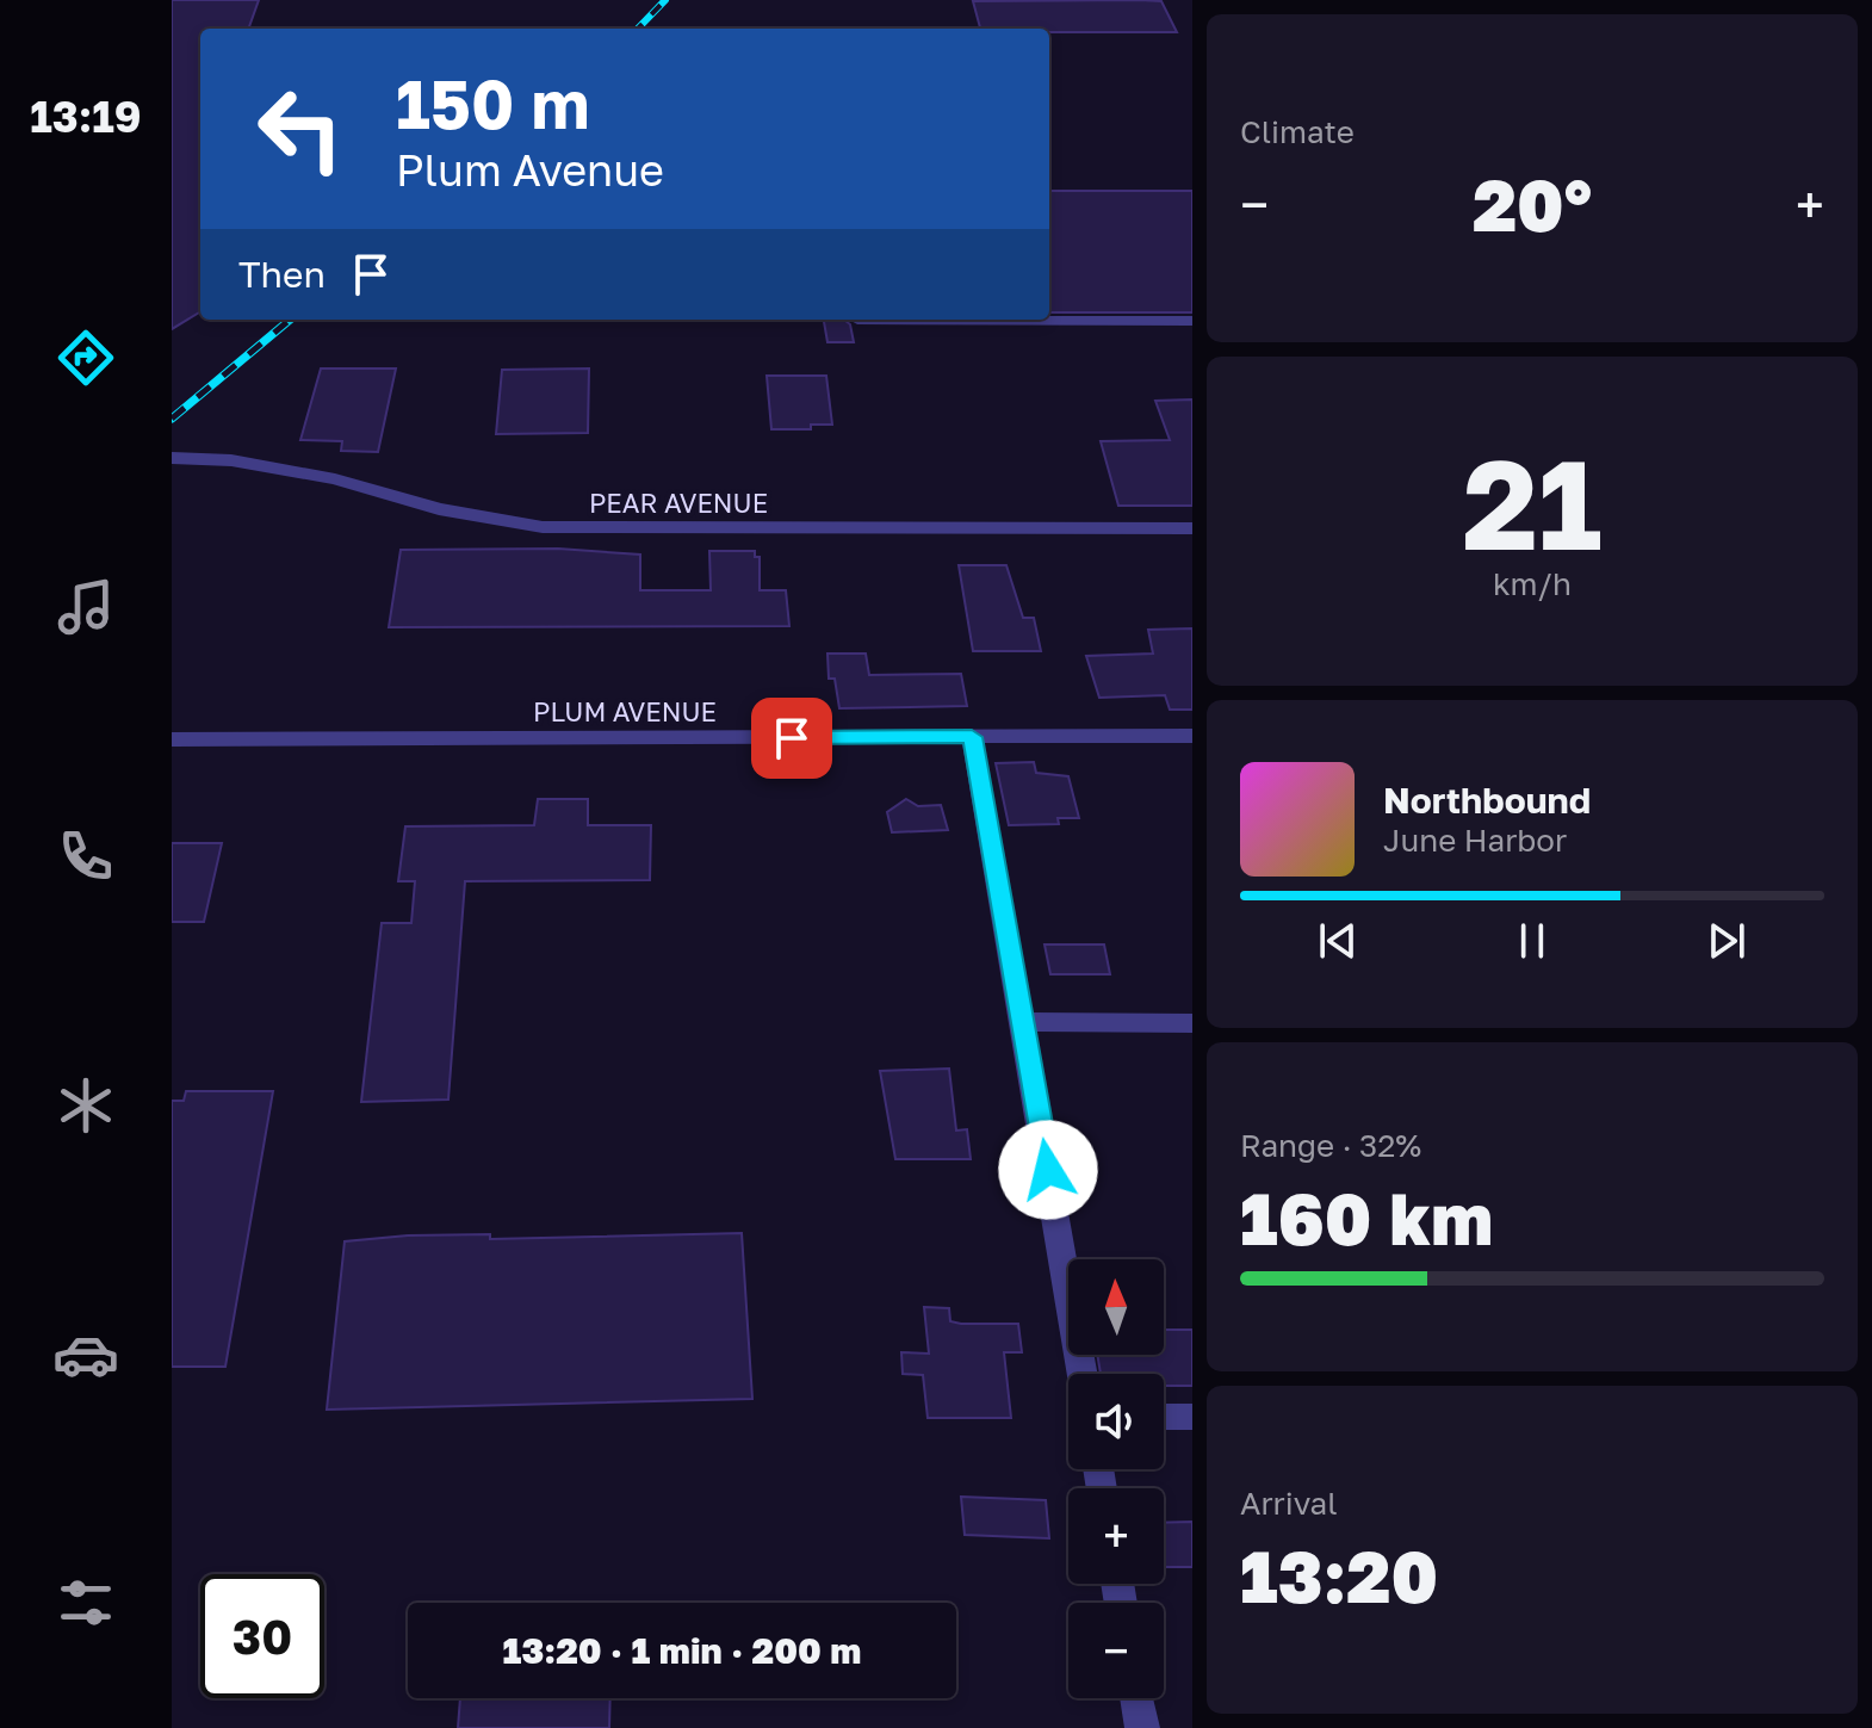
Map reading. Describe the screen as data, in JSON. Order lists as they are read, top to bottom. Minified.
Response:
{"streets":{"street":["PEAR AVENUE","PLUM AVENUE"]},"north":"top","page":{"tabs":"13:19","tile":["Climate",["21","km/h"],["Range · 32%","160 km"],["Arrival","13:20"]],"turn":["150 m","Plum Avenue"],"heat":["−","20°","+"],"then":"Then","song":["Northbound","June Harbor"],"map_buttons":["+","−"],"limit":"30","trip":"13:20 · 1 min · 200 m"}}
